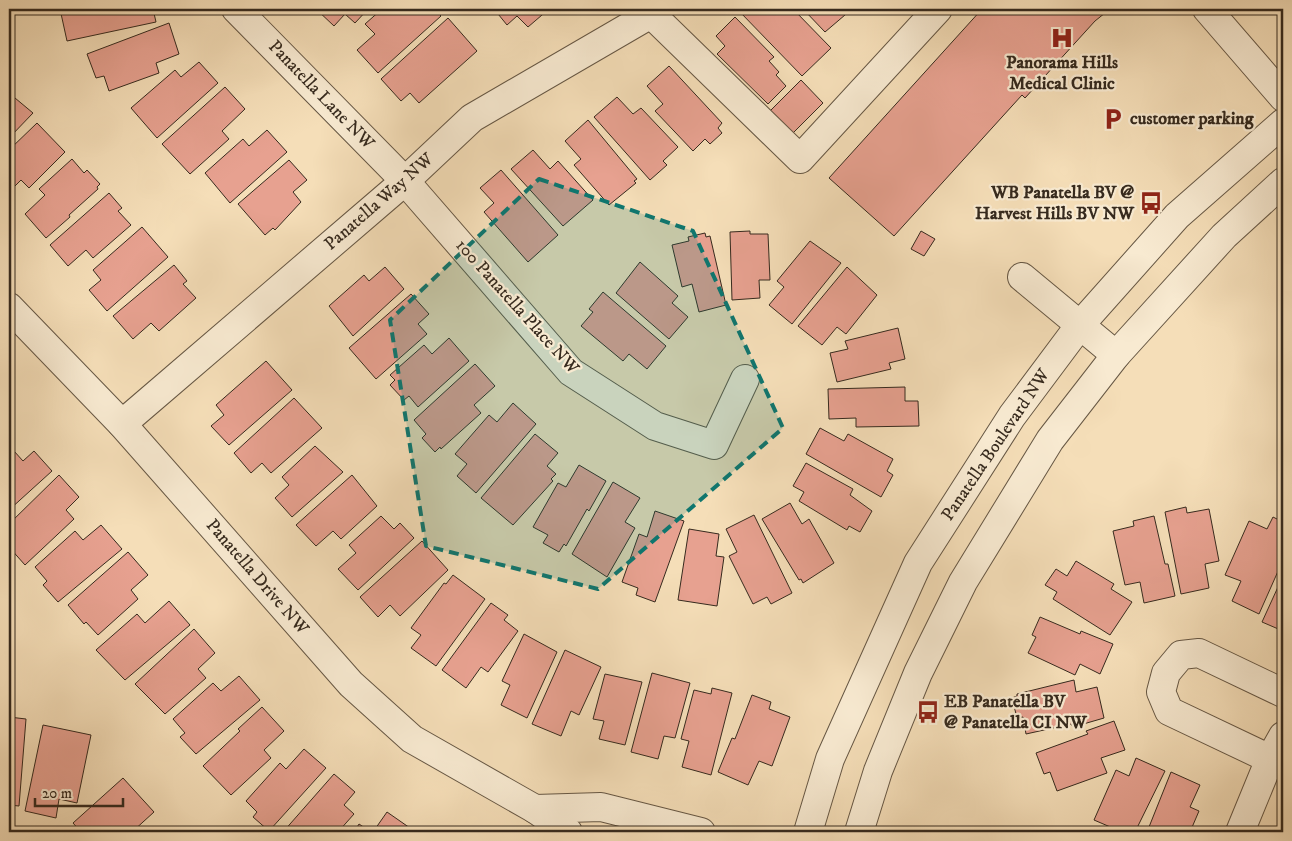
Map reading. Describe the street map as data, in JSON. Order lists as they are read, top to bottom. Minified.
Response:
{"streets":{"street":["Panatella Lane NW","Panatella Way NW","100 Panatella Place NW","Panatella Boulevard NW","Panatella Drive NW"]},"crossings":[["Panatella Lane NW","Panatella Way NW"],["Panatella Lane NW","100 Panatella Place NW"],["Panatella Way NW","100 Panatella Place NW"],["Panatella Way NW","Panatella Drive NW"]],"places":{"hospital":["Panorama Hills Medical Clinic"],"parking":["customer parking"],"bus stop":["WB Panatella BV @ Harvest Hills BV NW","EB Panatella BV @ Panatella CI NW"]},"scale_bar":"20 m"}
